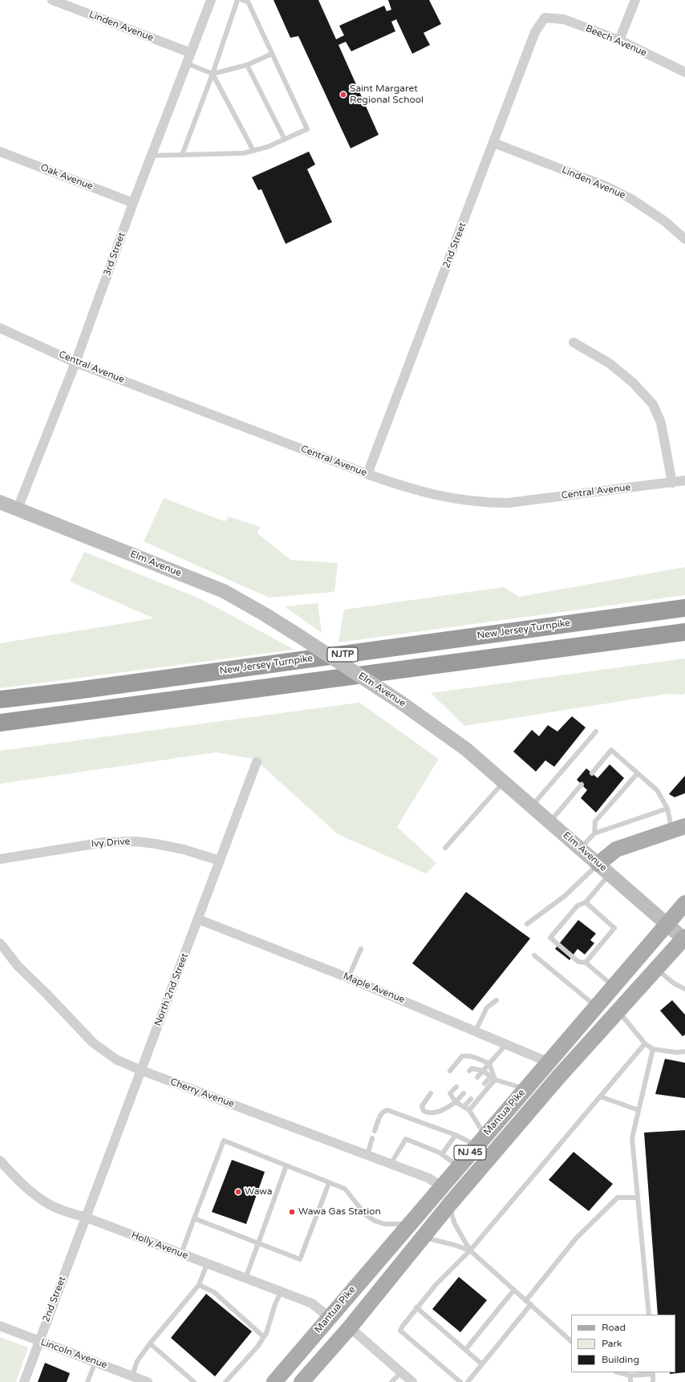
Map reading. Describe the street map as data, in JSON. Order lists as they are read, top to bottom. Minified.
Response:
{"streets":{"highway":["New Jersey Turnpike","NJTP"],"main road":["Elm Avenue","Mantua Pike","NJ 45"],"street":["Linden Avenue","Beech Avenue","Oak Avenue","2nd Street","3rd Street","Central Avenue","Ivy Drive","Maple Avenue","North 2nd Street","Cherry Avenue","Holly Avenue","Lincoln Avenue"]},"crossings":[["Linden Avenue","2nd Street"],["Linden Avenue","3rd Street"],["Beech Avenue","2nd Street"],["Oak Avenue","3rd Street"],["2nd Street","Central Avenue"],["2nd Street","North 2nd Street"],["2nd Street","Holly Avenue"],["2nd Street","Lincoln Avenue"],["3rd Street","Central Avenue"],["3rd Street","Elm Avenue"],["Elm Avenue","Mantua Pike"],["Ivy Drive","North 2nd Street"],["Maple Avenue","North 2nd Street"],["Maple Avenue","Mantua Pike"],["North 2nd Street","Cherry Avenue"],["North 2nd Street","Holly Avenue"],["Cherry Avenue","Mantua Pike"],["Mantua Pike","Holly Avenue"]],"places":["Saint Margaret Regional School","Wawa","Wawa Gas Station"],"legend":["Road","Park","Building"]}
